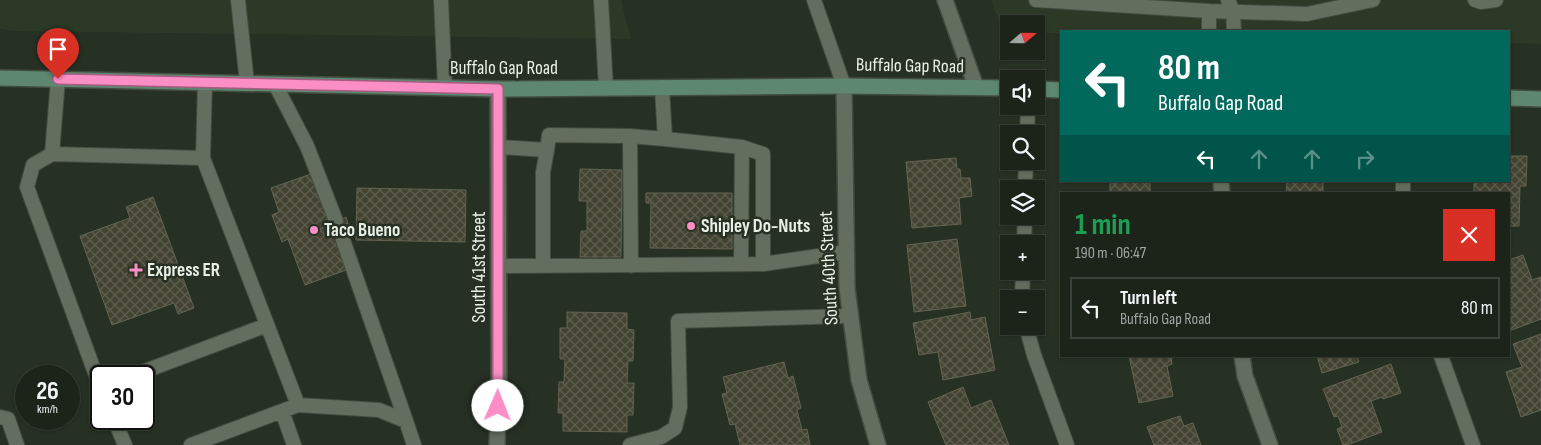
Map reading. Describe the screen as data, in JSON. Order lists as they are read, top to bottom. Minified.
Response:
{"streets":{"main road":["Buffalo Gap Road"],"street":["South 41st Street","South 40th Street"]},"crossings":[["Buffalo Gap Road","South 41st Street"],["Buffalo Gap Road","South 40th Street"]],"places":{"other":["Shipley Do-Nuts","Taco Bueno"],"health":["Express ER"]},"north":"right","page":{"map_buttons":["+","−"],"turn":["80 m","Buffalo Gap Road"],"heading":["1 min","190 m · 06:47"],"list":[{"name":"Turn left","note":"Buffalo Gap Road","value":"80 m"}],"speed":"26 km/h","limit":"30"}}
